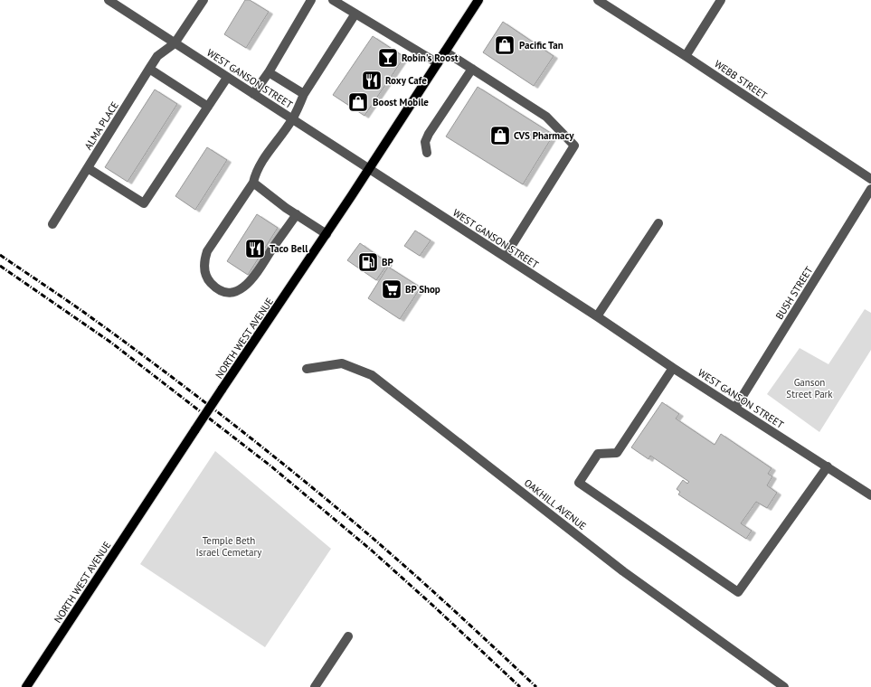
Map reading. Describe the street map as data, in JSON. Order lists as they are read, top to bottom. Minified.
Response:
{"streets":{"main road":["NORTH WEST AVENUE"],"street":["WEST GANSON STREET","WEBB STREET","ALMA PLACE","BUSH STREET","OAKHILL AVENUE"]},"crossings":[["WEST GANSON STREET","ALMA PLACE"],["WEST GANSON STREET","BUSH STREET"],["WEST GANSON STREET","NORTH WEST AVENUE"]],"parks":["Ganson Street Park","Temple Beth Israel Cemetary"],"places":{"shop":["Pacific Tan","Boost Mobile","CVS Pharmacy"],"bar":["Robin's Roost"],"restaurant":["Roxy Cafe","Taco Bell"],"fuel station":["BP"],"supermarket":["BP Shop"]}}
